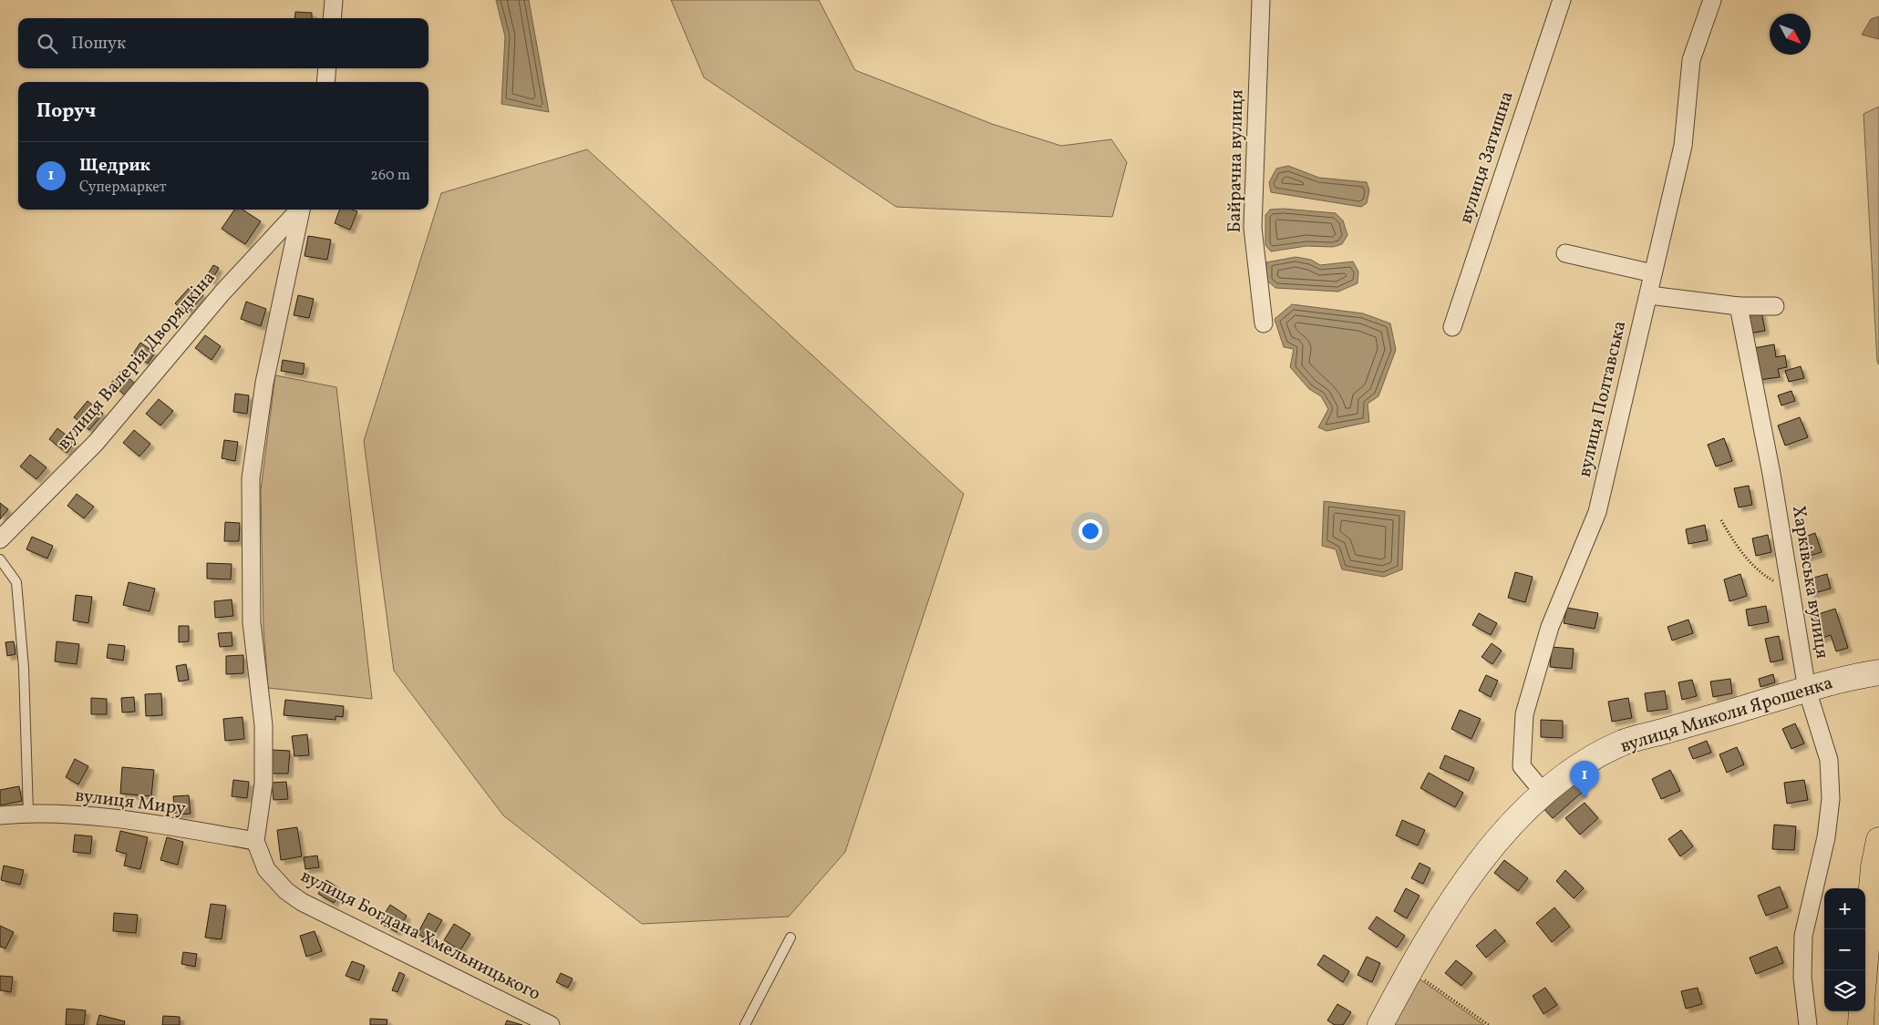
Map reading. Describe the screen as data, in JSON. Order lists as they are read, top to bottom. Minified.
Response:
{"streets":{"street":["вулиця Затишна","Байрачна вулиця","вулиця Валерія Дворядкіна","вулиця Полтавська","Харківська вулиця","вулиця Миколи Ярошенка","вулиця Миру","вулиця Богдана Хмельницького"]},"crossings":[["вулиця Полтавська","вулиця Миколи Ярошенка"],["Харківська вулиця","вулиця Миколи Ярошенка"],["вулиця Миру","вулиця Богдана Хмельницького"]],"north":"bottom right","page":{"search":"Пошук","heading":"Поруч","list":[{"mark":"1","name":"Щедрик","note":"Супермаркет","value":"260 m"}],"pins":"1","map_buttons":["+","−"]}}
